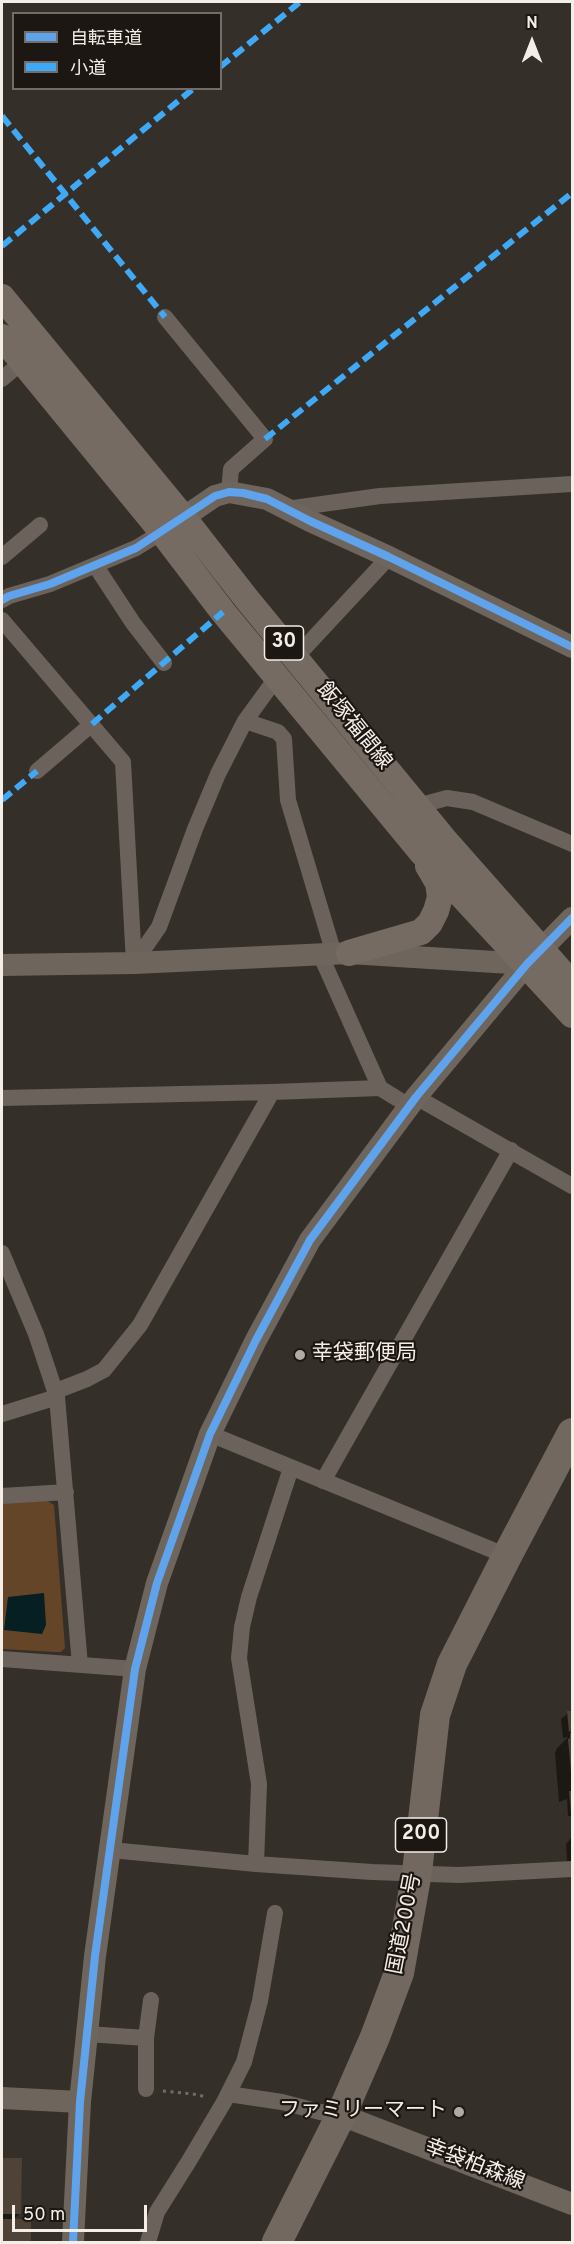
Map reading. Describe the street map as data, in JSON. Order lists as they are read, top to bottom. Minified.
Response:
{"streets":{"highway":["200","国道200号"],"main road":["30","飯塚福間線"],"street":["幸袋柏森線"]},"crossings":[["国道200号","幸袋柏森線"]],"places":["幸袋郵便局","ファミリーマート"],"legend":["自転車道","小道"],"scale_bar":"50 m","north":"top"}
